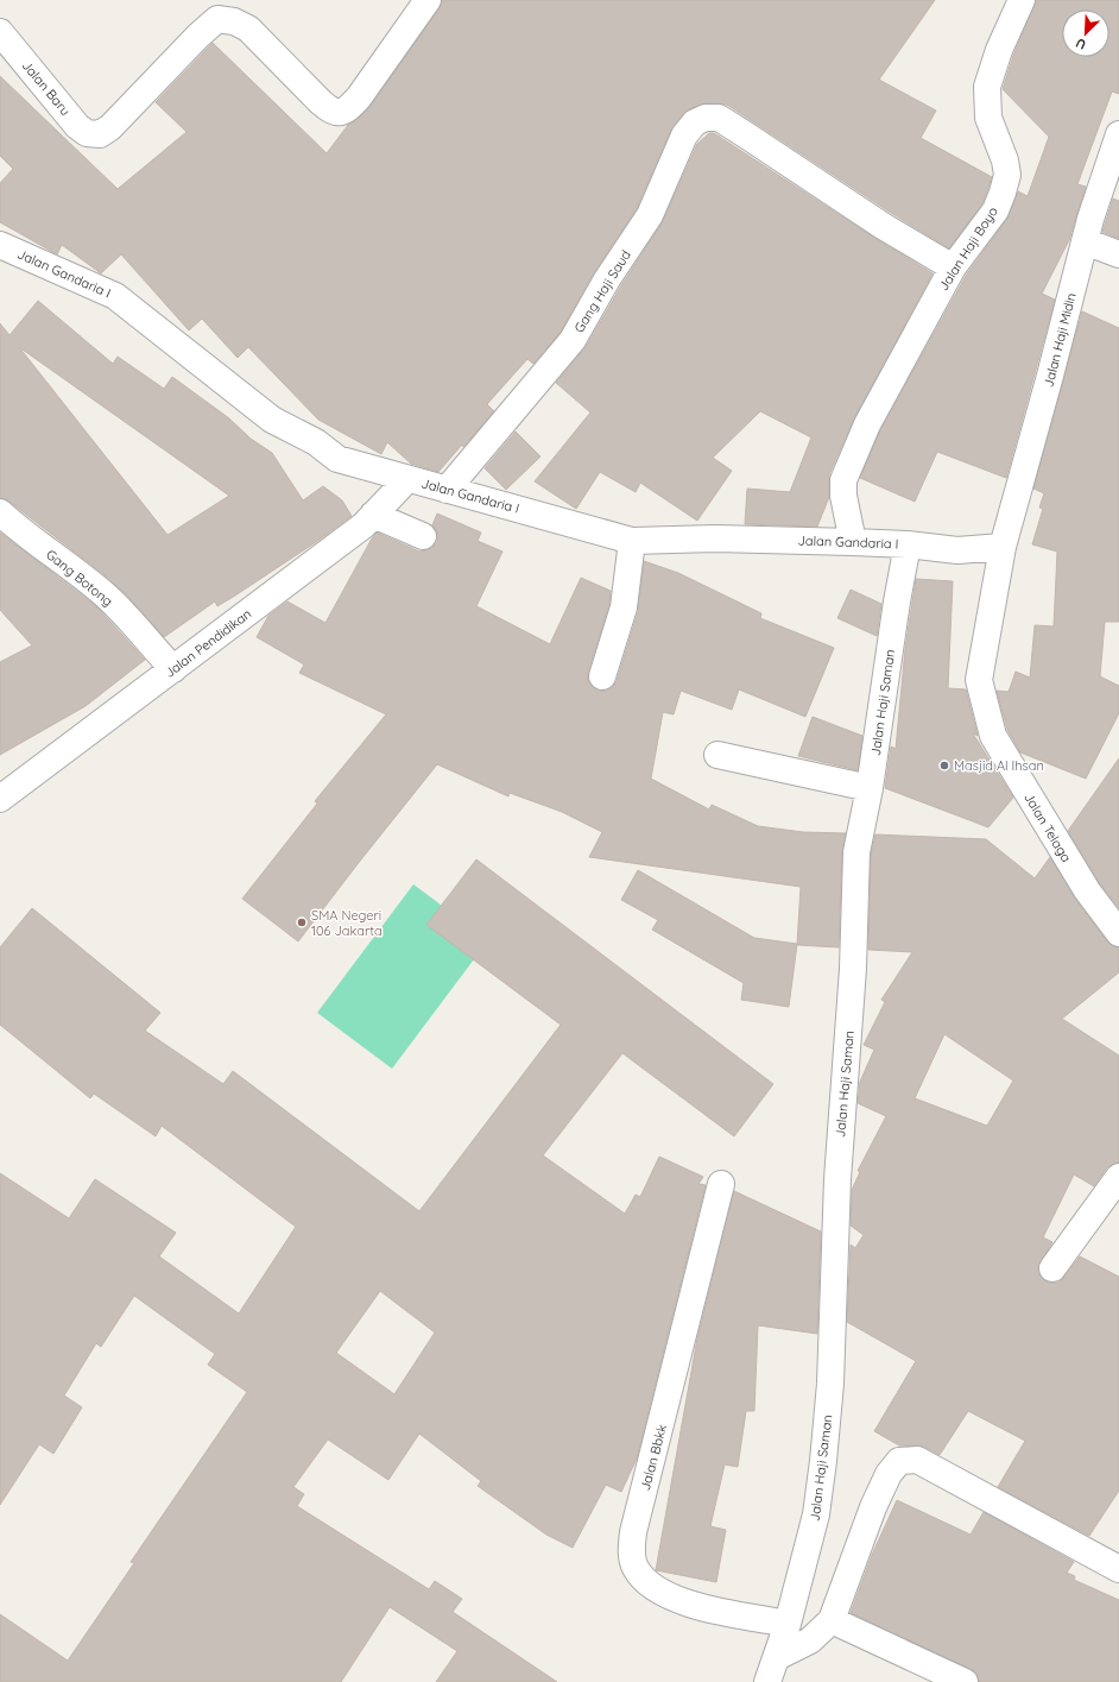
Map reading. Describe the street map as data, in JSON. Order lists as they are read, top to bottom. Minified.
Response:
{"streets":{"street":["Jalan Baru","Jalan Haji Boyo","Jalan Gandaria I","Gang Haji Saud","Jalan Haji Midin","Gang Botong","Jalan Pendidikan","Jalan Haji Saman","Jalan Telaga","Jalan Bbkk"]},"crossings":[["Jalan Haji Boyo","Jalan Gandaria I"],["Jalan Haji Boyo","Gang Haji Saud"],["Jalan Gandaria I","Gang Haji Saud"],["Jalan Gandaria I","Jalan Haji Midin"],["Jalan Gandaria I","Jalan Pendidikan"],["Jalan Gandaria I","Jalan Haji Saman"],["Jalan Gandaria I","Jalan Telaga"],["Jalan Haji Midin","Jalan Telaga"],["Gang Botong","Jalan Pendidikan"],["Jalan Haji Saman","Jalan Bbkk"]],"places":["Masjid Al Ihsan","SMA Negeri 106 Jakarta"],"north":"bottom left"}
